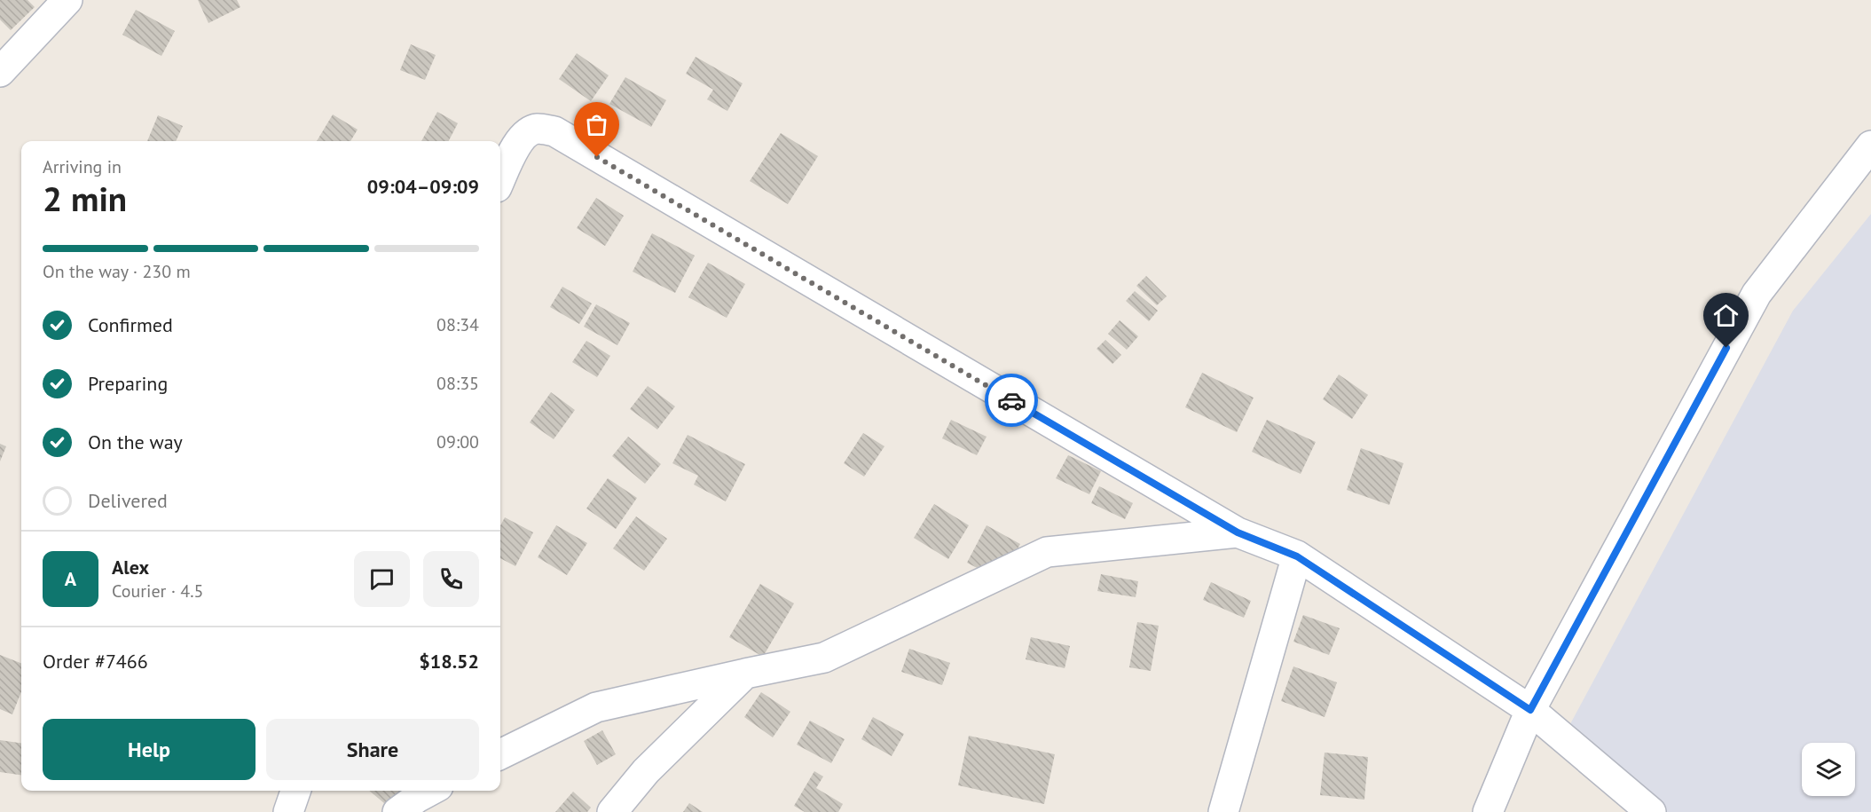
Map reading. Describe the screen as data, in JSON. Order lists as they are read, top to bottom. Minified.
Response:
{"page":{"heading":["2 min","Arriving in","09:04–09:09"],"panel":["Alex","Courier · 4.5","Order #7466","$18.52"],"bar":"On the way · 230 m","list":[["Confirmed","08:34"],["Preparing","08:35"],["On the way","09:00"],"Delivered"],"round":"A","buttons":["Help","Share"]}}
